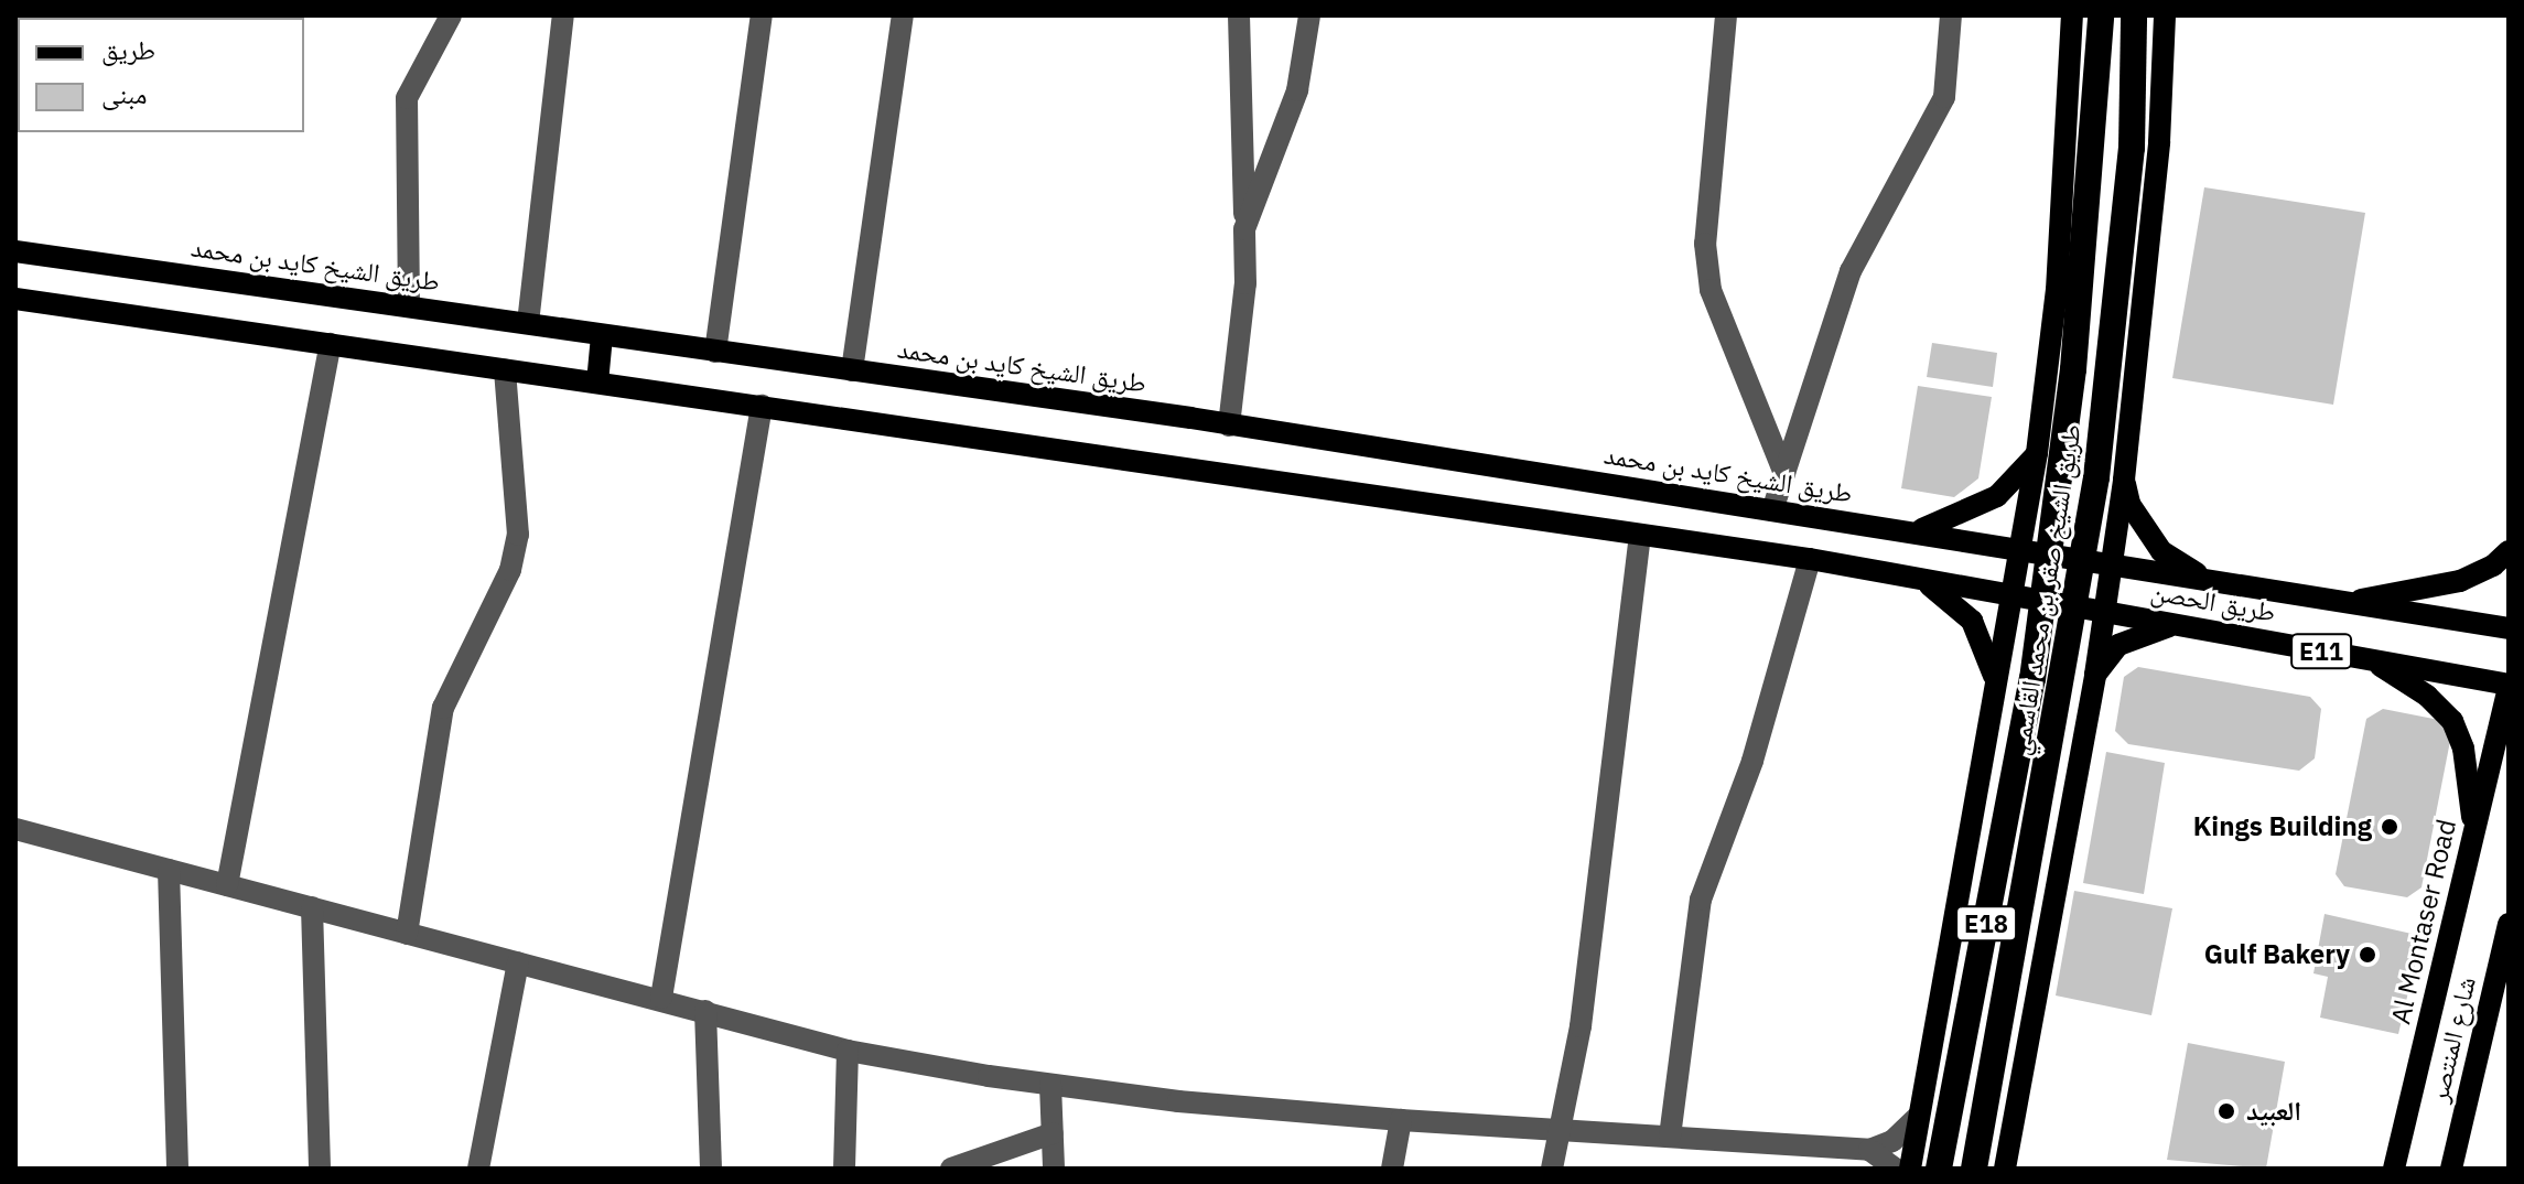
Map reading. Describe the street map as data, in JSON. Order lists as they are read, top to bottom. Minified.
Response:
{"streets":{"highway":["طريق الشيخ صقر بن محمد القاسمي","E18"],"main road":["طريق الشيخ كايد بن محمد","طريق الحصن","E11","Al Montaser Road","شارع المنتصر"]},"crossings":[["طريق الشيخ كايد بن محمد","طريق الحصن"],["طريق الحصن","Al Montaser Road"]],"places":["Kings Building","Gulf Bakery","العبيد"],"legend":["طريق","مبنى"]}
